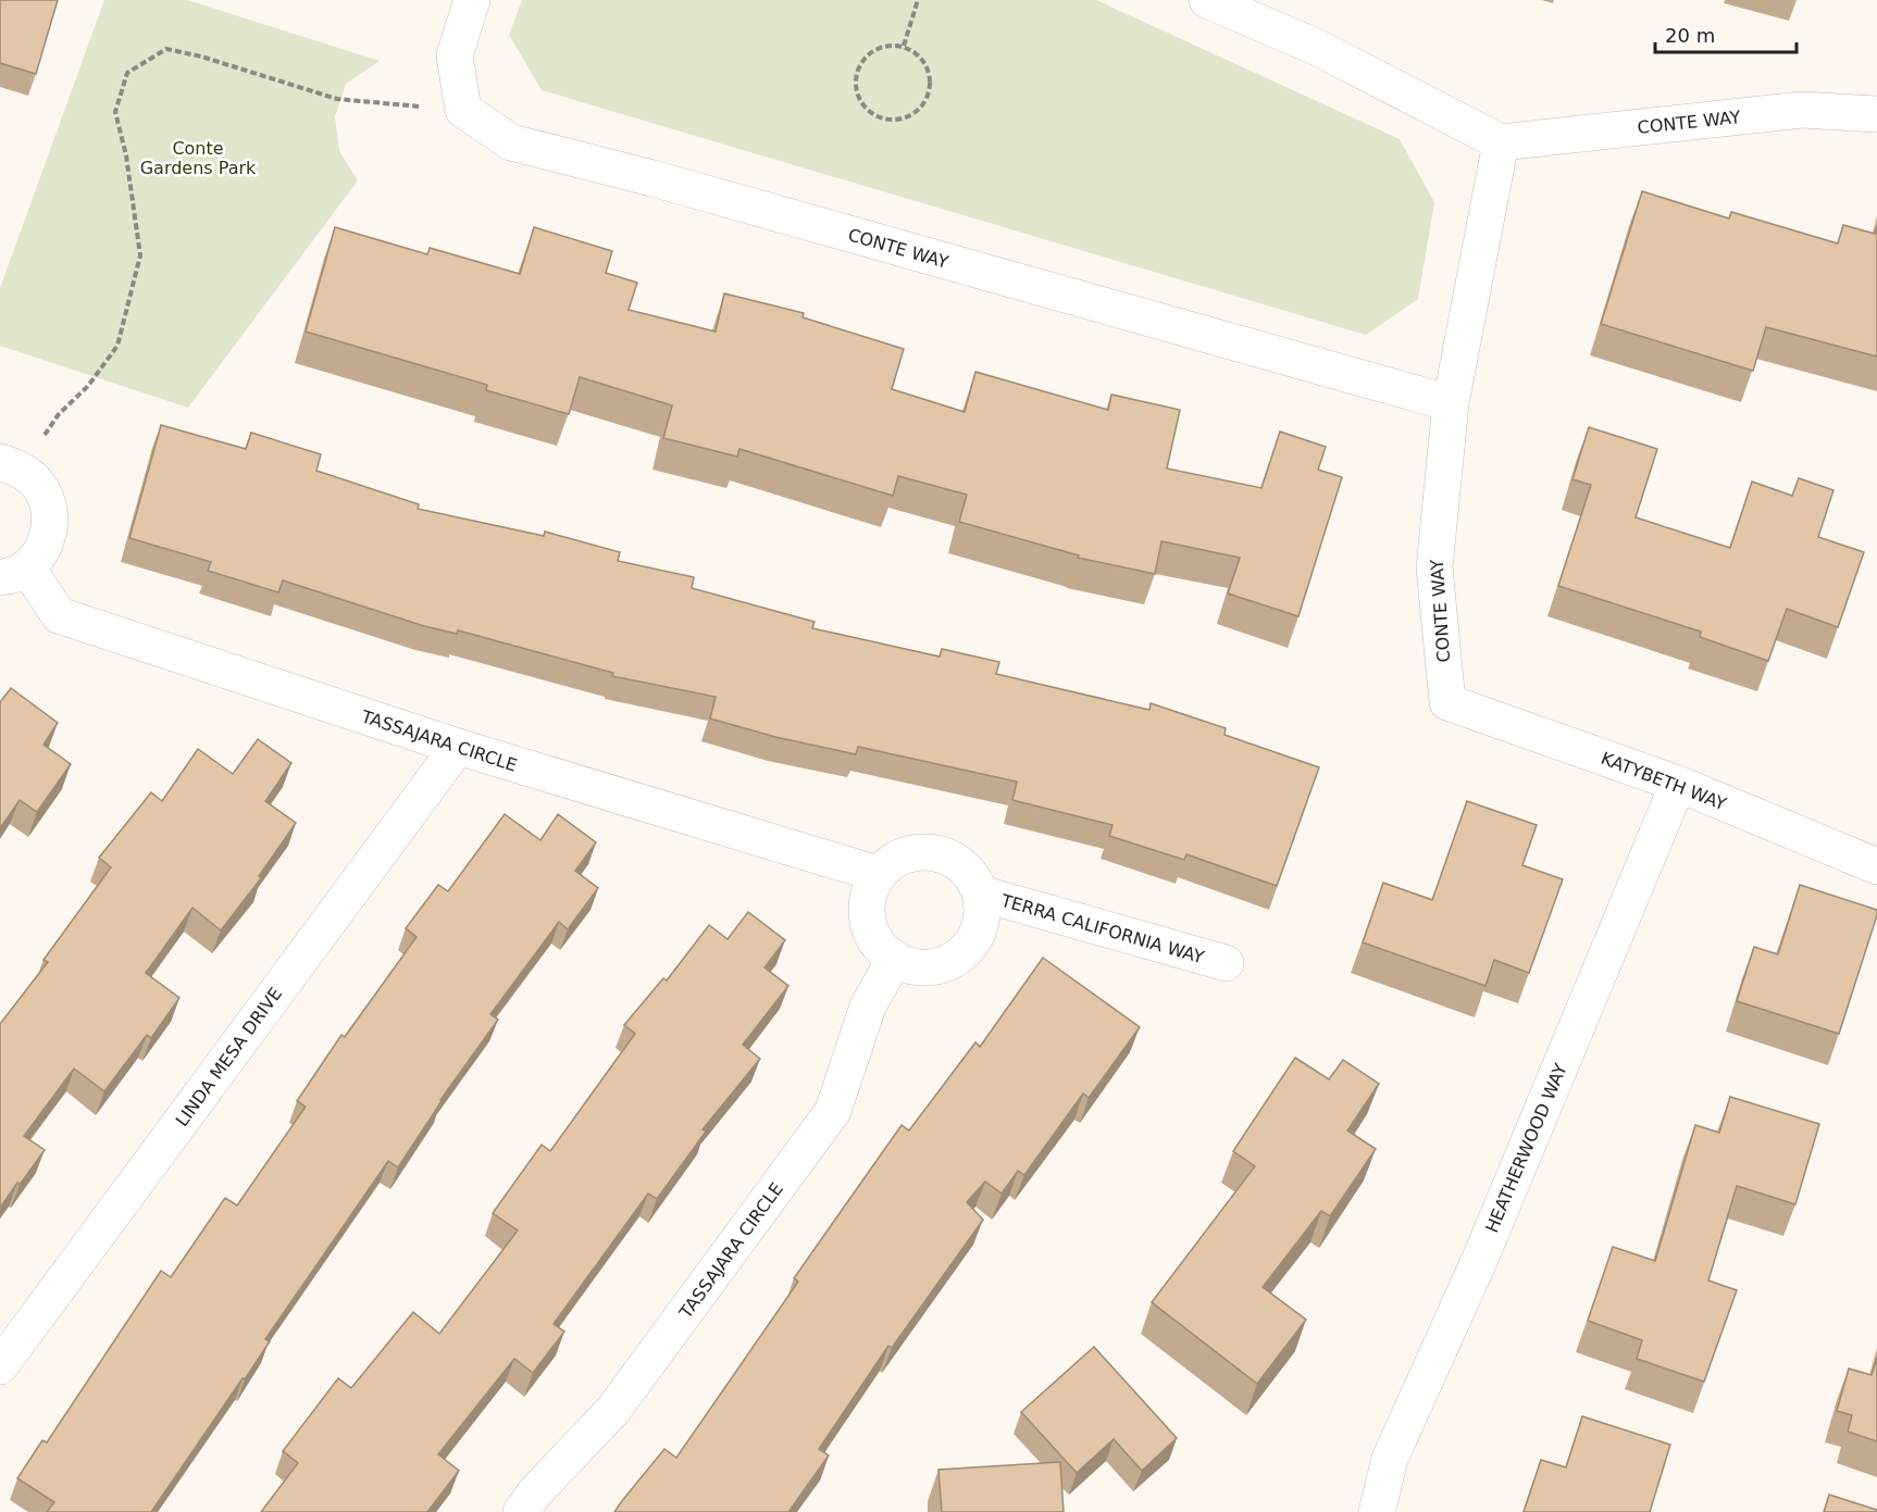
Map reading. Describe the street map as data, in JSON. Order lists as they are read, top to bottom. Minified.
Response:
{"streets":{"street":["CONTE WAY","TASSAJARA CIRCLE","KATYBETH WAY","TERRA CALIFORNIA WAY","LINDA MESA DRIVE","HEATHERWOOD WAY"]},"crossings":[["CONTE WAY","KATYBETH WAY"],["TASSAJARA CIRCLE","TERRA CALIFORNIA WAY"],["TASSAJARA CIRCLE","LINDA MESA DRIVE"],["KATYBETH WAY","HEATHERWOOD WAY"]],"parks":["Conte Gardens Park"],"scale_bar":"20 m"}
